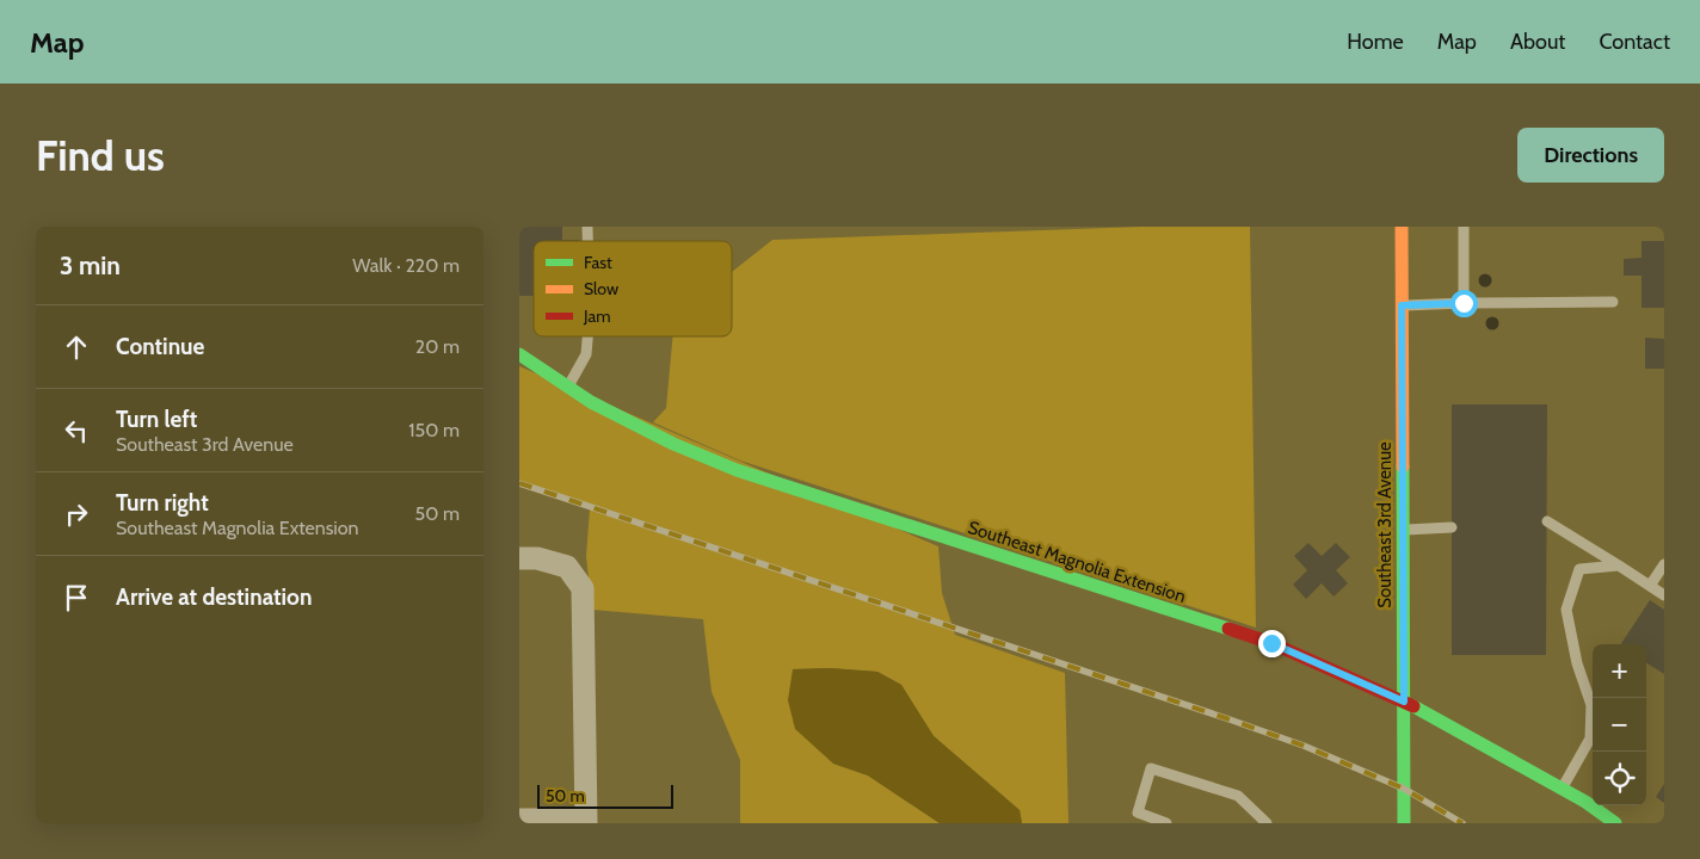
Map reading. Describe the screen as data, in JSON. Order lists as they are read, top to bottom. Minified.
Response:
{"streets":{"main road":["Southeast 3rd Avenue","Southeast Magnolia Extension"]},"crossings":[["Southeast 3rd Avenue","Southeast Magnolia Extension"]],"legend":["Fast","Slow","Jam"],"scale_bar":"50 m","page":{"header":"Map","nav":["Home","Map","About","Contact"],"buttons":"Directions","title":"Find us","heading":["3 min","Walk · 220 m"],"list":[["Continue","20 m"],["Turn left","Southeast 3rd Avenue","150 m"],["Turn right","Southeast Magnolia Extension","50 m"],"Arrive at destination"],"map_buttons":["+","−"],"scale":"50 m"}}
